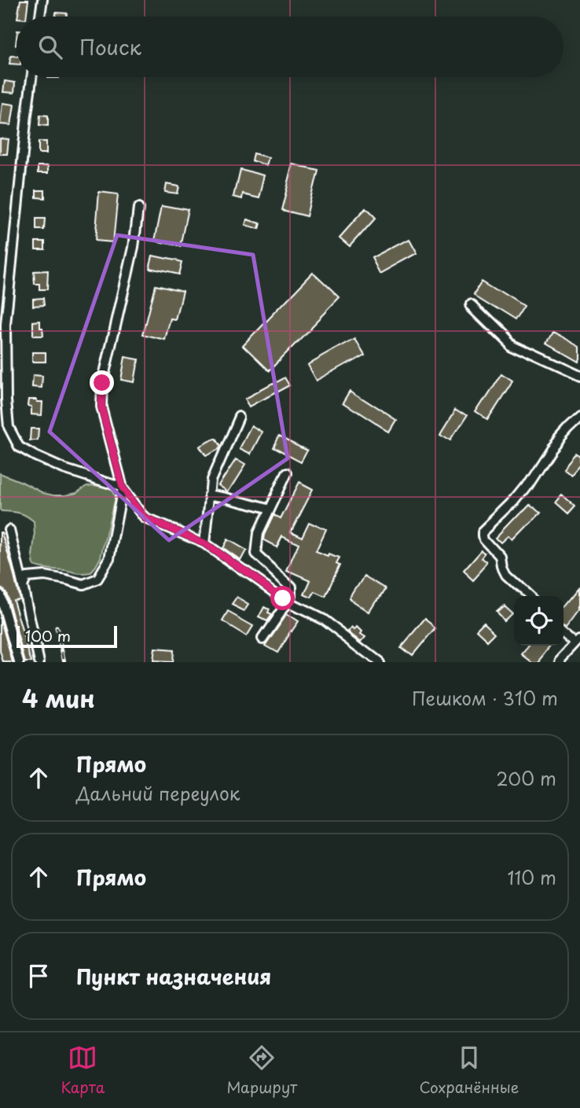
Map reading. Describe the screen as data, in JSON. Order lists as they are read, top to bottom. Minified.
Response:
{"scale_bar":"100 m","page":{"search":"Поиск","scale":"100 m","heading":["4 мин","Пешком · 310 m"],"list":[["Прямо","Дальний переулок","200 m"],["Прямо","110 m"],"Пункт назначения"],"nav":["Карта","Маршрут","Сохранённые"]}}
